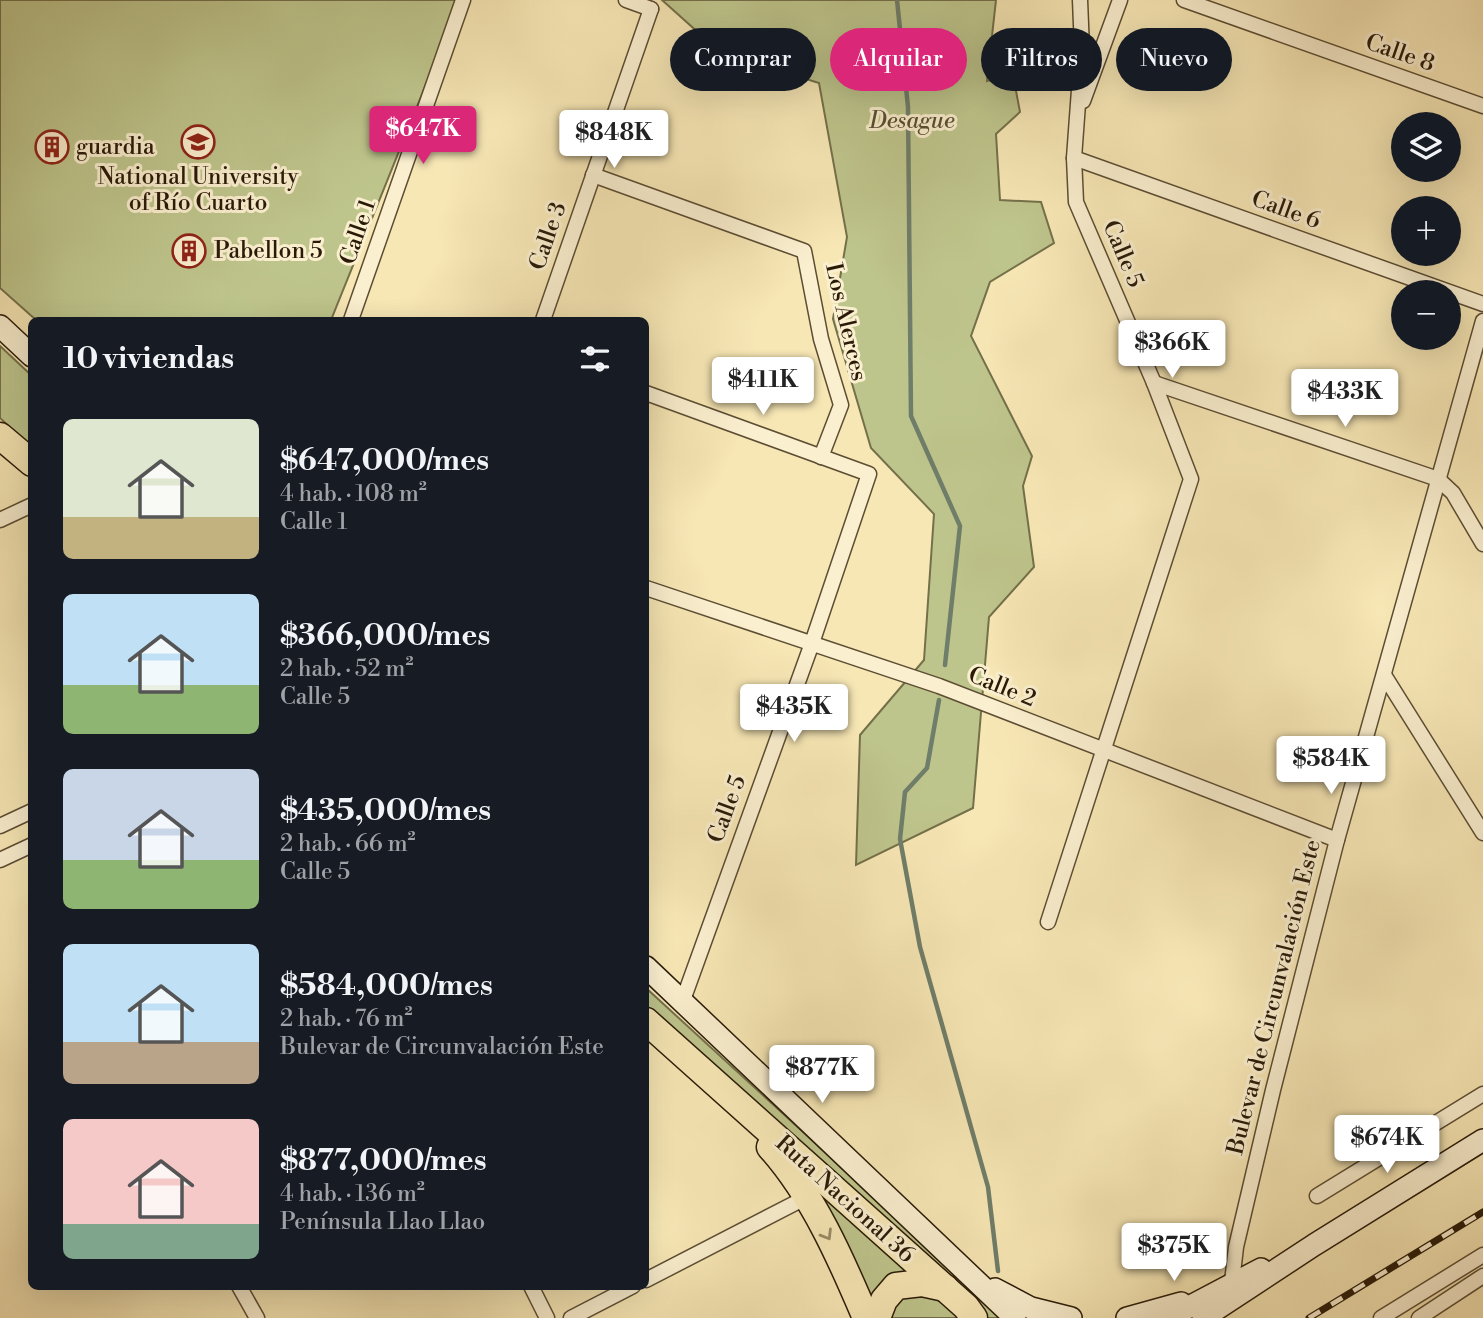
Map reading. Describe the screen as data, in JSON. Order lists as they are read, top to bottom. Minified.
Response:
{"streets":{"highway":["Ruta Nacional 36"],"street":["Calle 8","Calle 6","Calle 1","Calle 3","Calle 5","Los Alerces","Calle 2","Bulevar de Circunvalación Este"]},"crossings":[["Calle 6","Calle 5"],["Calle 3","Los Alerces"],["Calle 5","Los Alerces"],["Calle 5","Calle 2"],["Calle 2","Bulevar de Circunvalación Este"]],"parks":["Desague"],"places":{"school or university":["National University of Río Cuarto"],"building":["guardia","Pabellon 5"]},"page":{"chip":["Comprar","Alquilar","Filtros","Nuevo"],"price":["$647K","$848K","$366K","$411K","$433K","$435K","$584K","$877K","$674K","$375K"],"map_buttons":["+","−"],"heading":"10 viviendas","list":[{"name":"$647,000/mes","note":"4 hab. · 108 m² · Calle 1"},{"name":"$366,000/mes","note":"2 hab. · 52 m² · Calle 5"},{"name":"$435,000/mes","note":"2 hab. · 66 m² · Calle 5"},{"name":"$584,000/mes","note":"2 hab. · 76 m² · Bulevar de Circunvalación Este"},{"name":"$877,000/mes","note":"4 hab. · 136 m² · Península Llao Llao"}]}}
